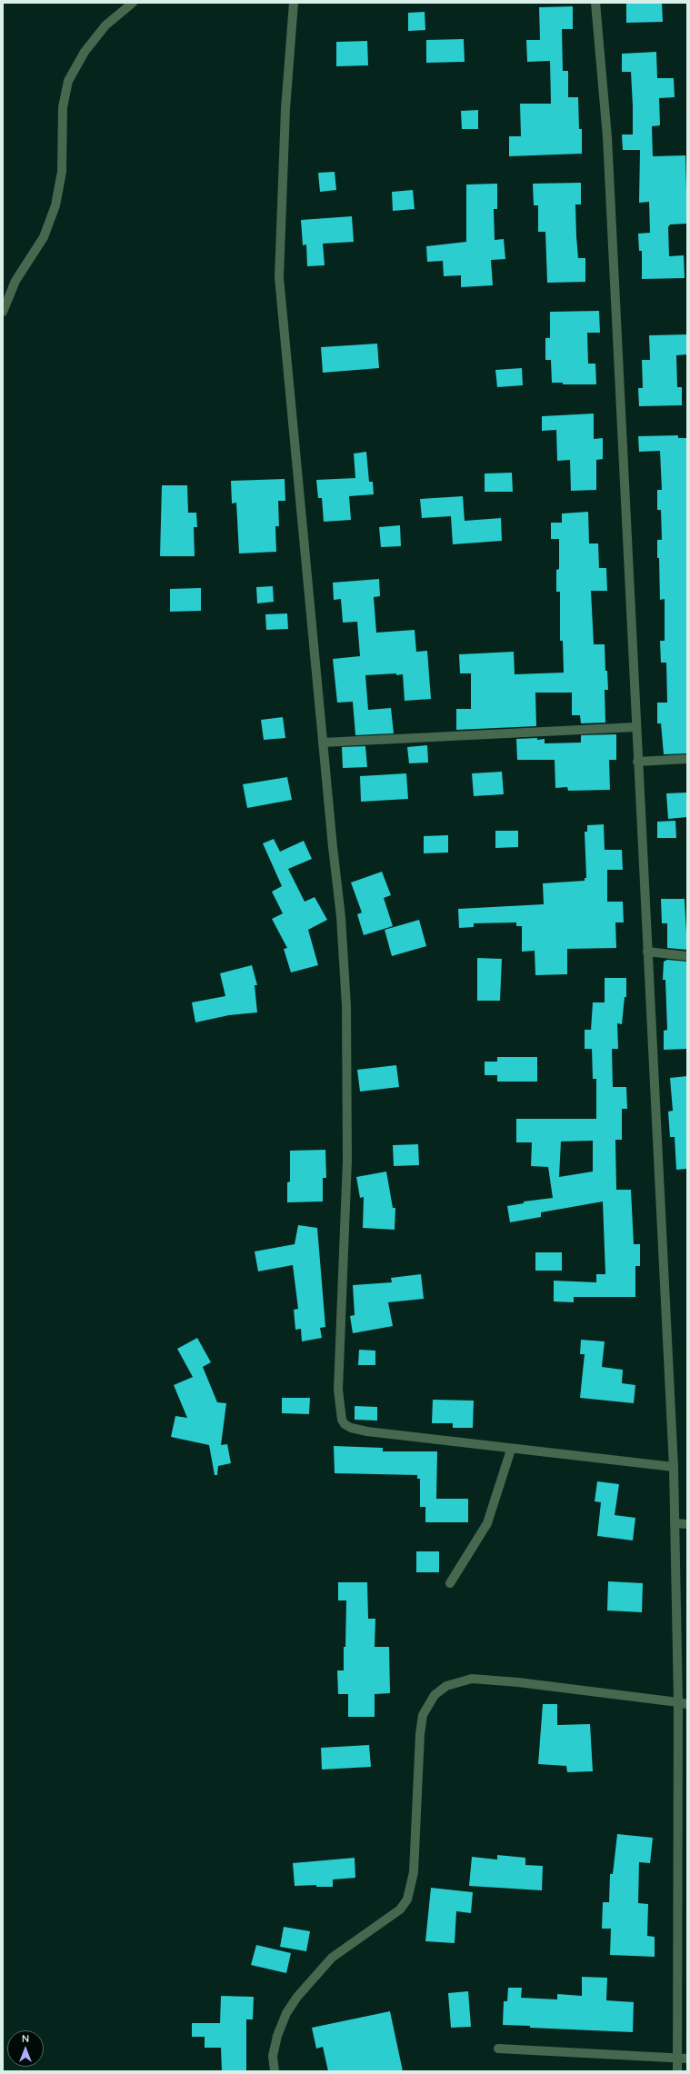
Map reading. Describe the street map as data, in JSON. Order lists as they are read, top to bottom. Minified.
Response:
{"north":"top"}
